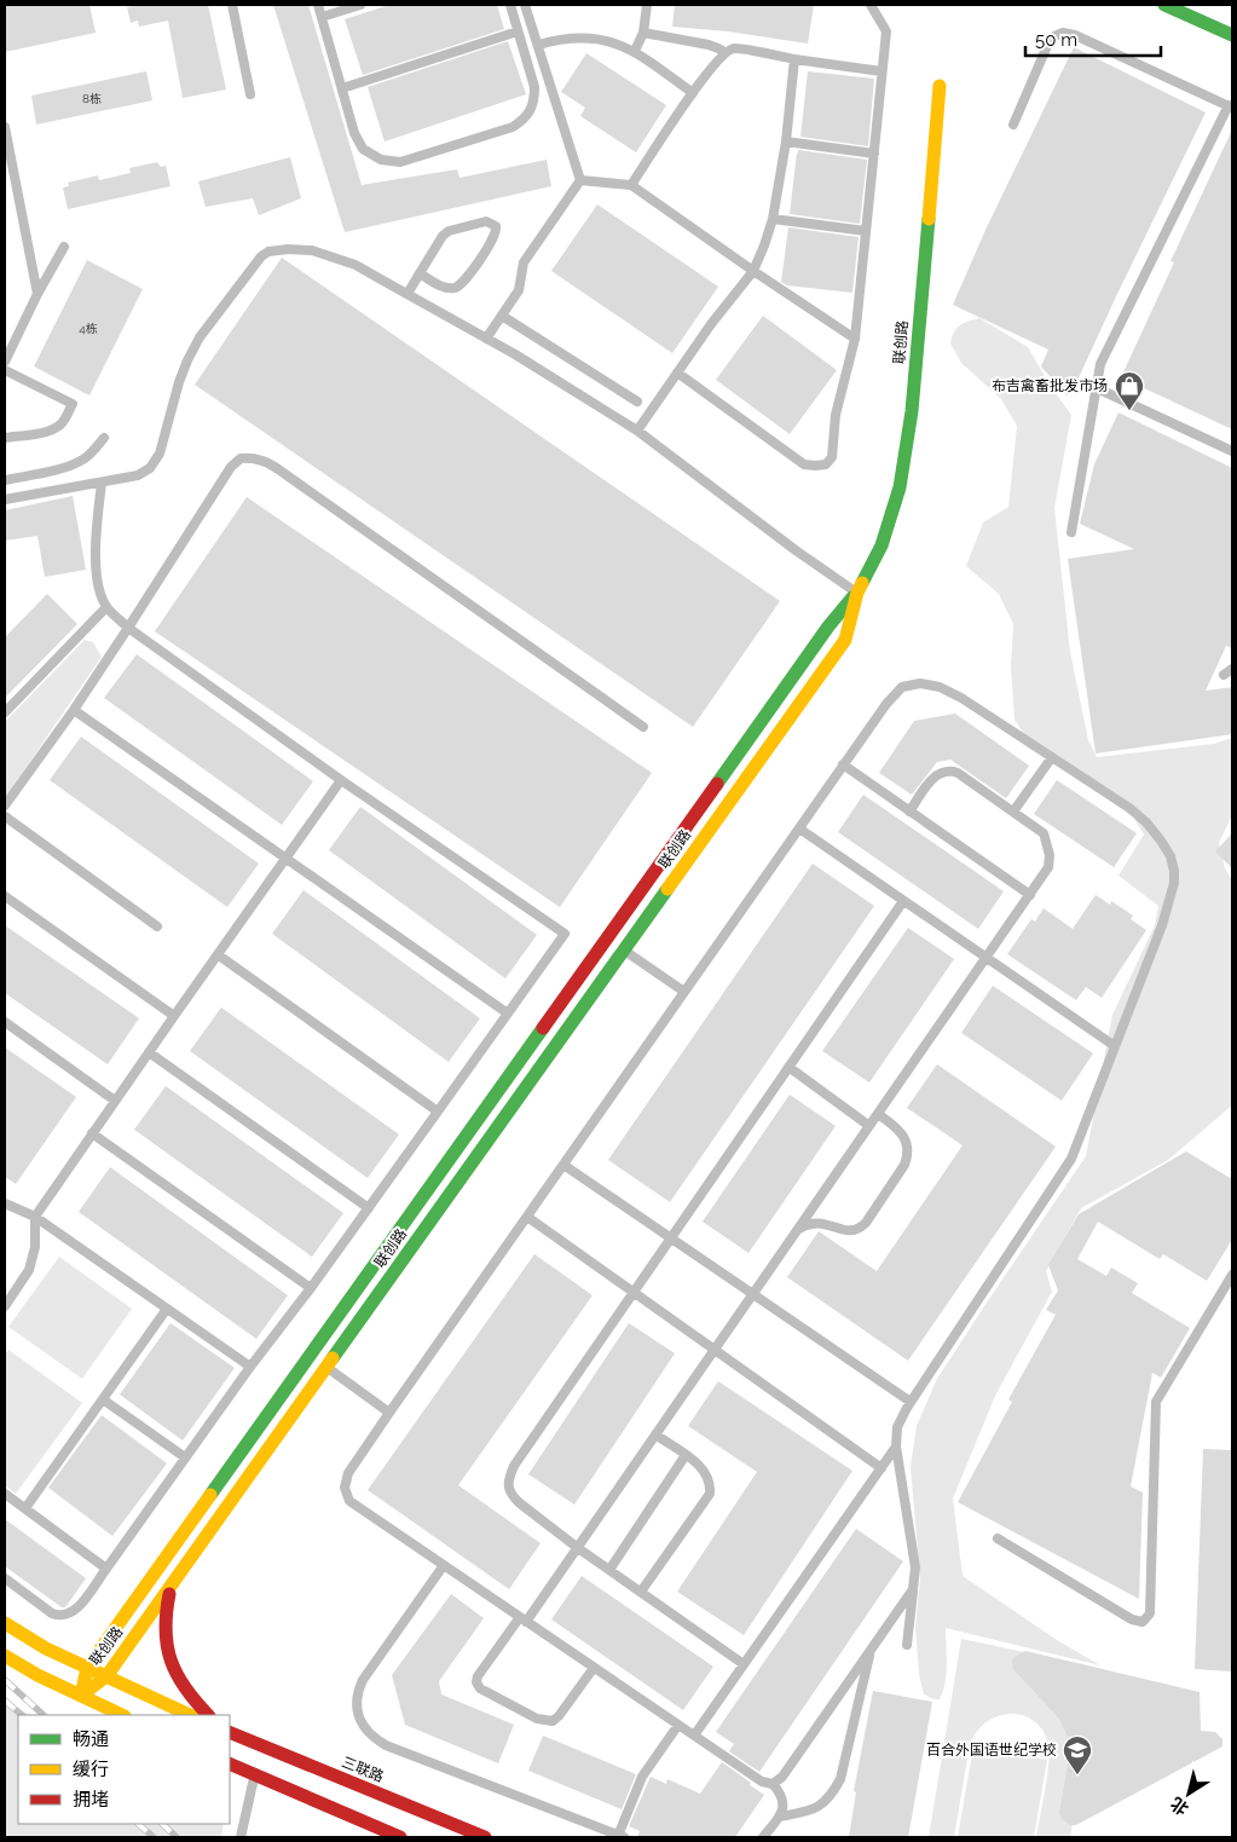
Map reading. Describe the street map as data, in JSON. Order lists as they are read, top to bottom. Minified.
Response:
{"streets":{"street":["联创路","三联路"]},"places":{"shop":["布吉禽畜批发市场"],"school or university":["百合外国语世纪学校"]},"house_numbers":["8栋","4栋"],"legend":["畅通","缓行","拥堵"],"scale_bar":"50 m","north":"bottom left"}
